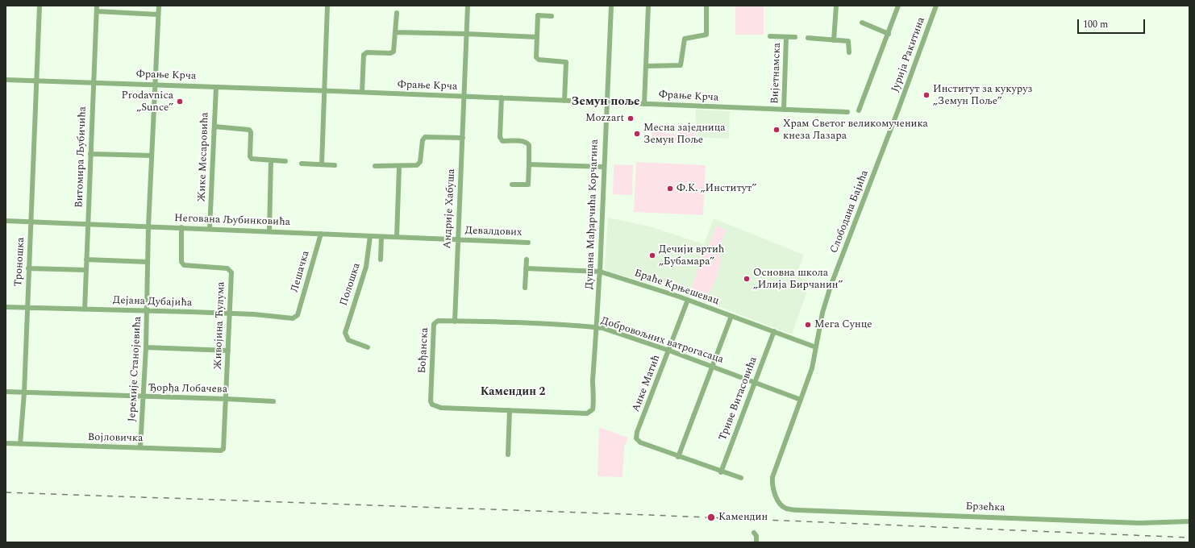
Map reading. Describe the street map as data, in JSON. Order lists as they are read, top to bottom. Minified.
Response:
{"streets":{"street":["Јурија Ракитина","Вијетнамска","Фрање Крча","Витомира Љубичића","Жике Месаровића","Андрије Хабуша","Слободана Бајића","Душана Мађарчића Корчагина","Негована Љубинковића","Девалдових","Троношка","Лешачка","Полошка","Браће Крњешевац","Дејана Дубајића","Живојина Ћулума","Добровољних ватрогасаца","Бођанска","Јеремије Станојевића","Анке Матић","Ђорђа Лобачева","Триве Витасовића","Војловичка","Брзећка"]},"crossings":[["Јурија Ракитина","Слободана Бајића"],["Вијетнамска","Фрање Крча"],["Фрање Крча","Витомира Љубичића"],["Фрање Крча","Жике Месаровића"],["Фрање Крча","Андрије Хабуша"],["Фрање Крча","Душана Мађарчића Корчагина"],["Фрање Крча","Троношка"],["Фрање Крча","Јеремије Станојевића"],["Витомира Љубичића","Негована Љубинковића"],["Витомира Љубичића","Дејана Дубајића"],["Жике Месаровића","Негована Љубинковића"],["Андрије Хабуша","Негована Љубинковића"],["Андрије Хабуша","Девалдових"],["Андрије Хабуша","Добровољних ватрогасаца"],["Андрије Хабуша","Бођанска"],["Слободана Бајића","Браће Крњешевац"],["Слободана Бајића","Добровољних ватрогасаца"],["Слободана Бајића","Брзећка"],["Душана Мађарчића Корчагина","Браће Крњешевац"],["Душана Мађарчића Корчагина","Добровољних ватрогасаца"],["Душана Мађарчића Корчагина","Бођанска"],["Негована Љубинковића","Девалдових"],["Негована Љубинковића","Троношка"],["Негована Љубинковића","Лешачка"],["Негована Љубинковића","Полошка"],["Негована Љубинковића","Живојина Ћулума"],["Негована Љубинковића","Јеремије Станојевића"],["Троношка","Дејана Дубајића"],["Троношка","Ђорђа Лобачева"],["Троношка","Војловичка"],["Лешачка","Дејана Дубајића"],["Браће Крњешевац","Анке Матић"],["Браће Крњешевац","Триве Витасовића"],["Дејана Дубајића","Живојина Ћулума"],["Дејана Дубајића","Јеремије Станојевића"],["Живојина Ћулума","Ђорђа Лобачева"],["Живојина Ћулума","Војловичка"],["Добровољних ватрогасаца","Бођанска"],["Добровољних ватрогасаца","Анке Матић"],["Добровољних ватрогасаца","Триве Витасовића"],["Јеремије Станојевића","Ђорђа Лобачева"],["Јеремије Станојевића","Војловичка"]],"districts":["Земун поље","Камендин 2"],"places":["Институт за кукуруз „Земун Поље”","Prodavnica „Sunce”","Mozzart","Храм Светог великомученика кнеза Лазара","Месна заједница Земун Поље","Ф.К. „Институт”","Дечији вртић „Бубамара”","Основна школа „Илија Бирчанин”","Мега Сунце","Камендин"],"scale_bar":"100 m"}
